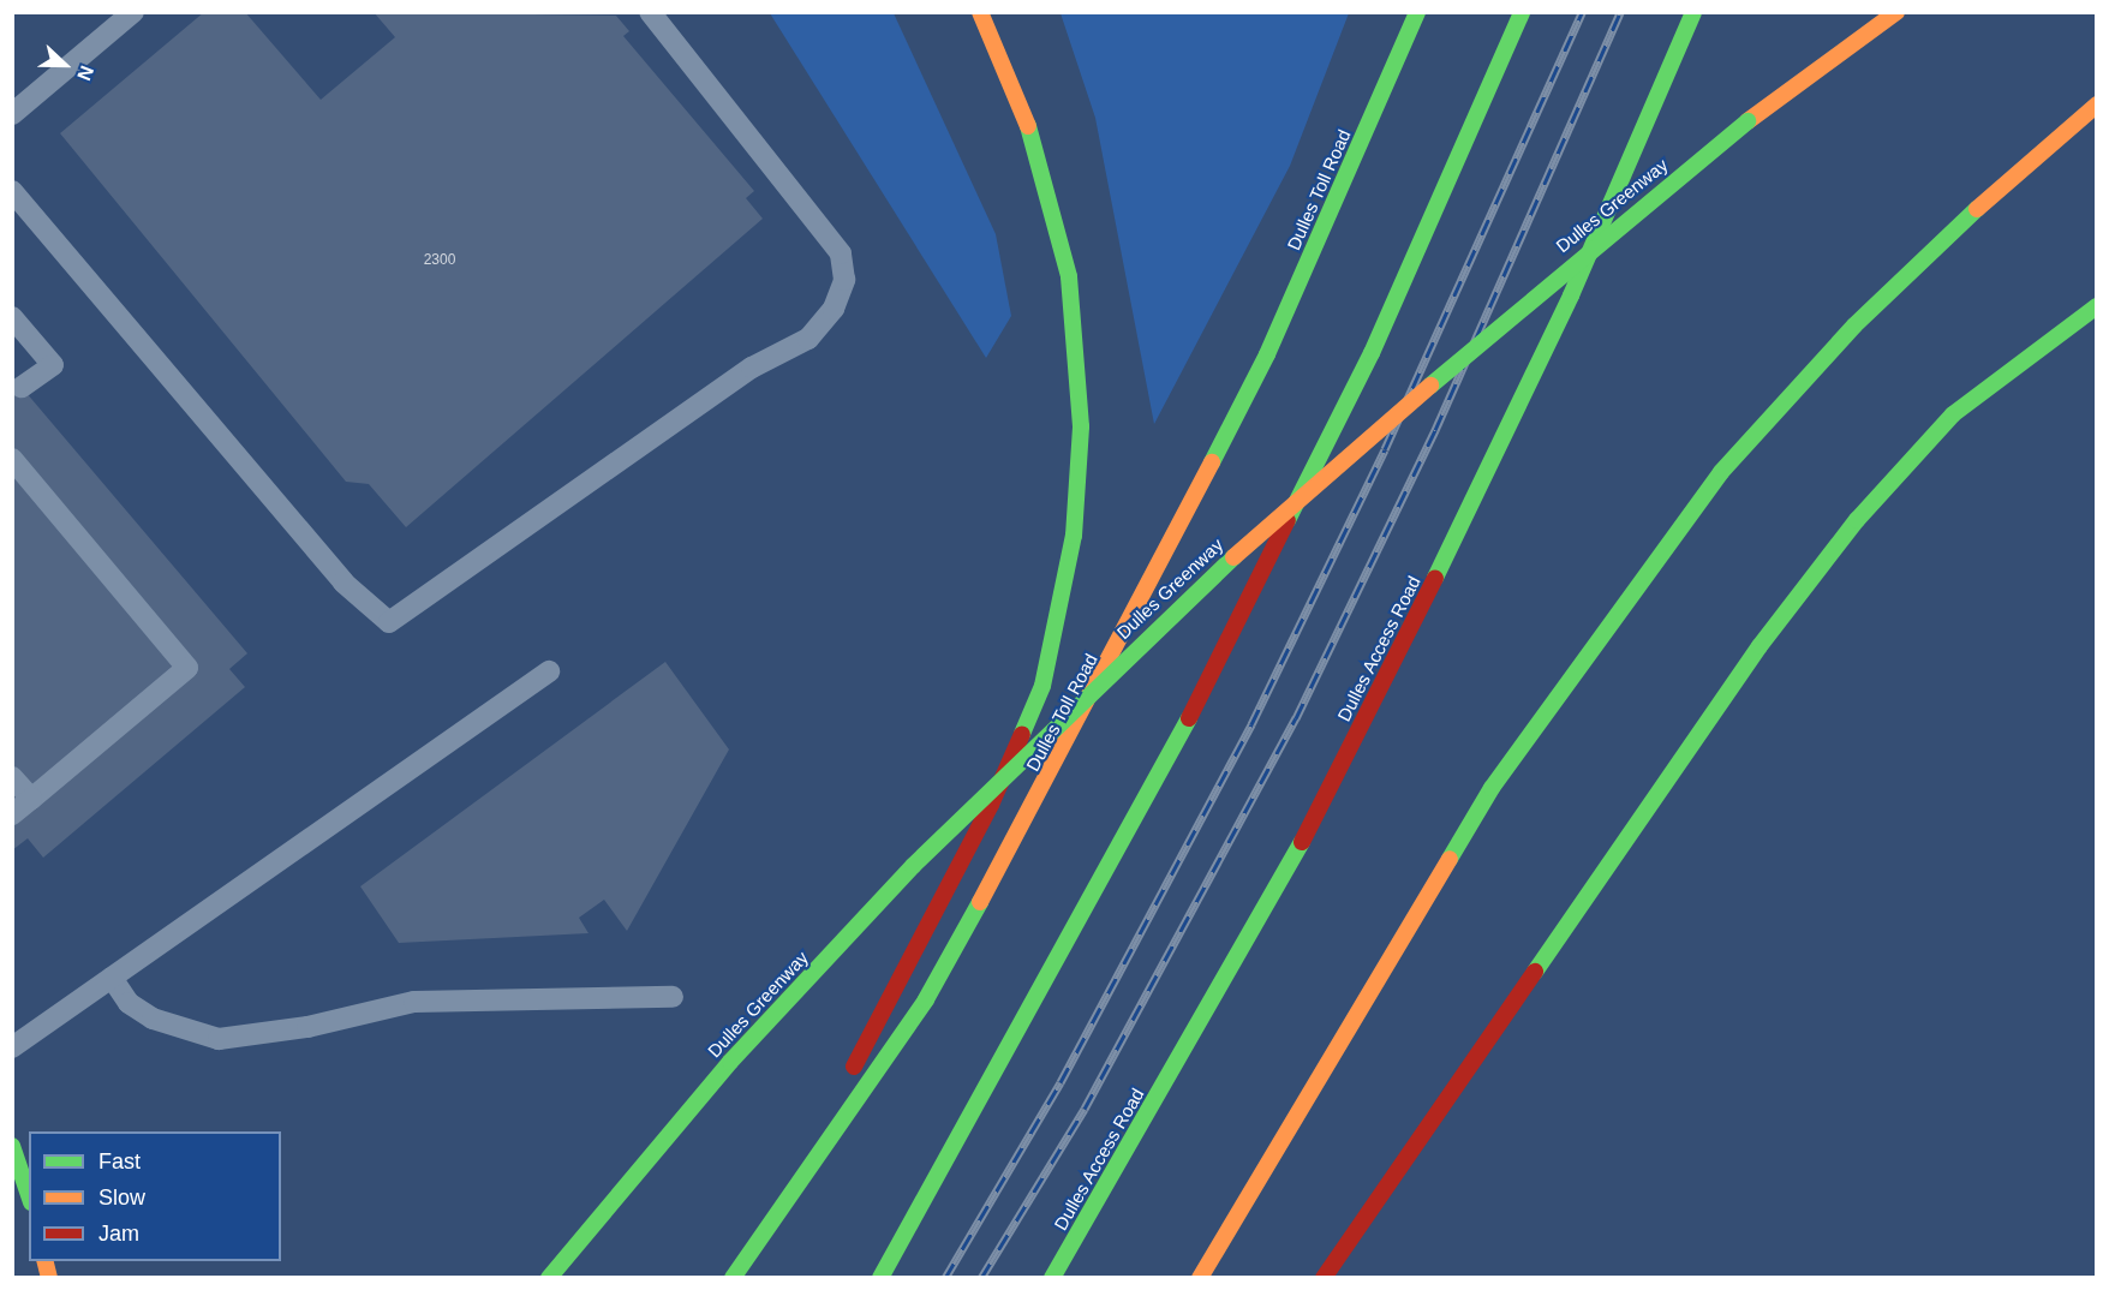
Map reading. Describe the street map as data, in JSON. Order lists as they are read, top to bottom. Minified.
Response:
{"streets":{"main road":["Dulles Toll Road","Dulles Greenway","Dulles Access Road"]},"house_numbers":["2300"],"legend":["Fast","Slow","Jam"],"north":"right"}
